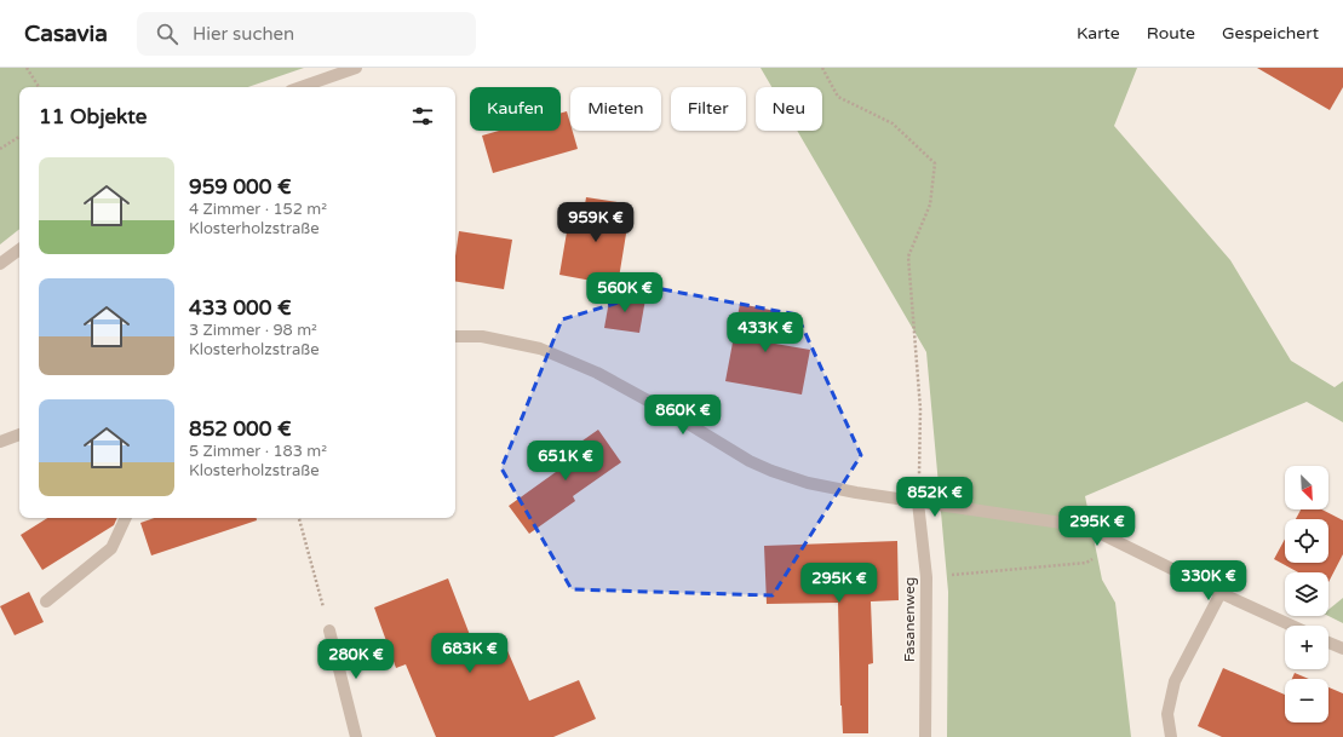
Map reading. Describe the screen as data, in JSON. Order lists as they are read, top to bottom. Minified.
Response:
{"streets":{"street":["Fasanenweg"]},"north":"bottom right","page":{"header":"Casavia","search":"Hier suchen","nav":["Karte","Route","Gespeichert"],"chip":["Kaufen","Mieten","Filter","Neu"],"heading":"11 Objekte","list":[{"name":"959 000 €","note":"4 Zimmer · 152 m² · Klosterholzstraße"},{"name":"433 000 €","note":"3 Zimmer · 98 m² · Klosterholzstraße"},{"name":"852 000 €","note":"5 Zimmer · 183 m² · Klosterholzstraße"}],"price":["959K €","560K €","433K €","860K €","651K €","852K €","295K €","330K €","295K €","683K €","280K €"],"map_buttons":["+","−"]}}
